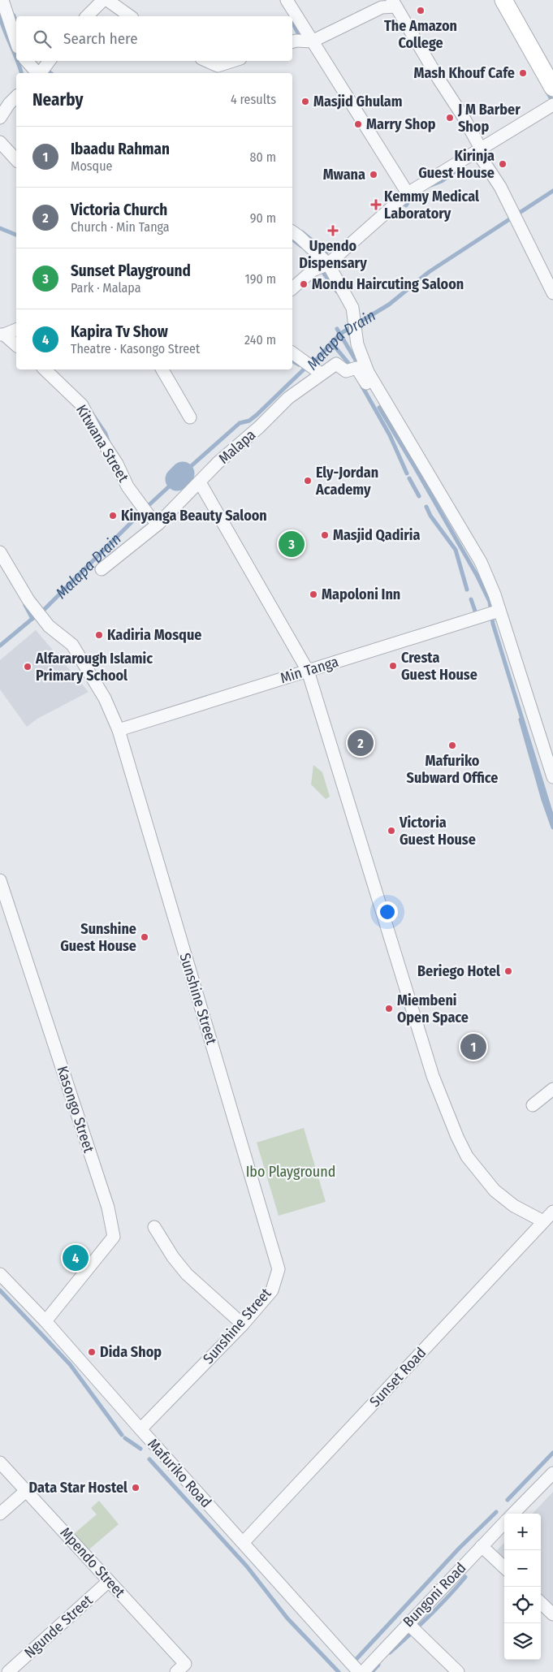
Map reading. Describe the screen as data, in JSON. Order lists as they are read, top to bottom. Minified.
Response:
{"streets":{"street":["Kitwana Street","Malapa","Min Tanga","Sunshine Street","Kasongo Street","Sunset Road","Mafuriko Road","Mpendo Street","Bungoni Road","Ngunde Street"]},"crossings":[["Kitwana Street","Malapa"],["Min Tanga","Sunshine Street"],["Sunshine Street","Mafuriko Road"],["Kasongo Street","Mafuriko Road"],["Sunset Road","Mafuriko Road"],["Mpendo Street","Ngunde Street"]],"water":["Malapa Drain"],"parks":["Ibo Playground"],"places":{"other":["The Amazon College","Mash Khouf Cafe","Masjid Ghulam","J M Barber Shop","Marry Shop","Kirinja Guest House","Mwana","Mondu Haircuting Saloon","Ely-Jordan Academy","Kinyanga Beauty Saloon","Masjid Qadiria","Mapoloni Inn","Kadiria Mosque","Cresta Guest House","Alfararough Islamic Primary School","Mafuriko Subward Office","Victoria Guest House","Sunshine Guest House","Beriego Hotel","Miembeni Open Space","Dida Shop","Data Star Hostel"],"health":["Kemmy Medical Laboratory","Upendo Dispensary"]},"page":{"search":"Search here","heading":["Nearby","4 results"],"list":[{"mark":"1","name":"Ibaadu Rahman","note":"Mosque","value":"80 m"},{"mark":"2","name":"Victoria Church","note":"Church · Min Tanga","value":"90 m"},{"mark":"3","name":"Sunset Playground","note":"Park · Malapa","value":"190 m"},{"mark":"4","name":"Kapira Tv Show","note":"Theatre · Kasongo Street","value":"240 m"}],"pins":["3","2","1","4"],"map_buttons":["+","−"]}}
